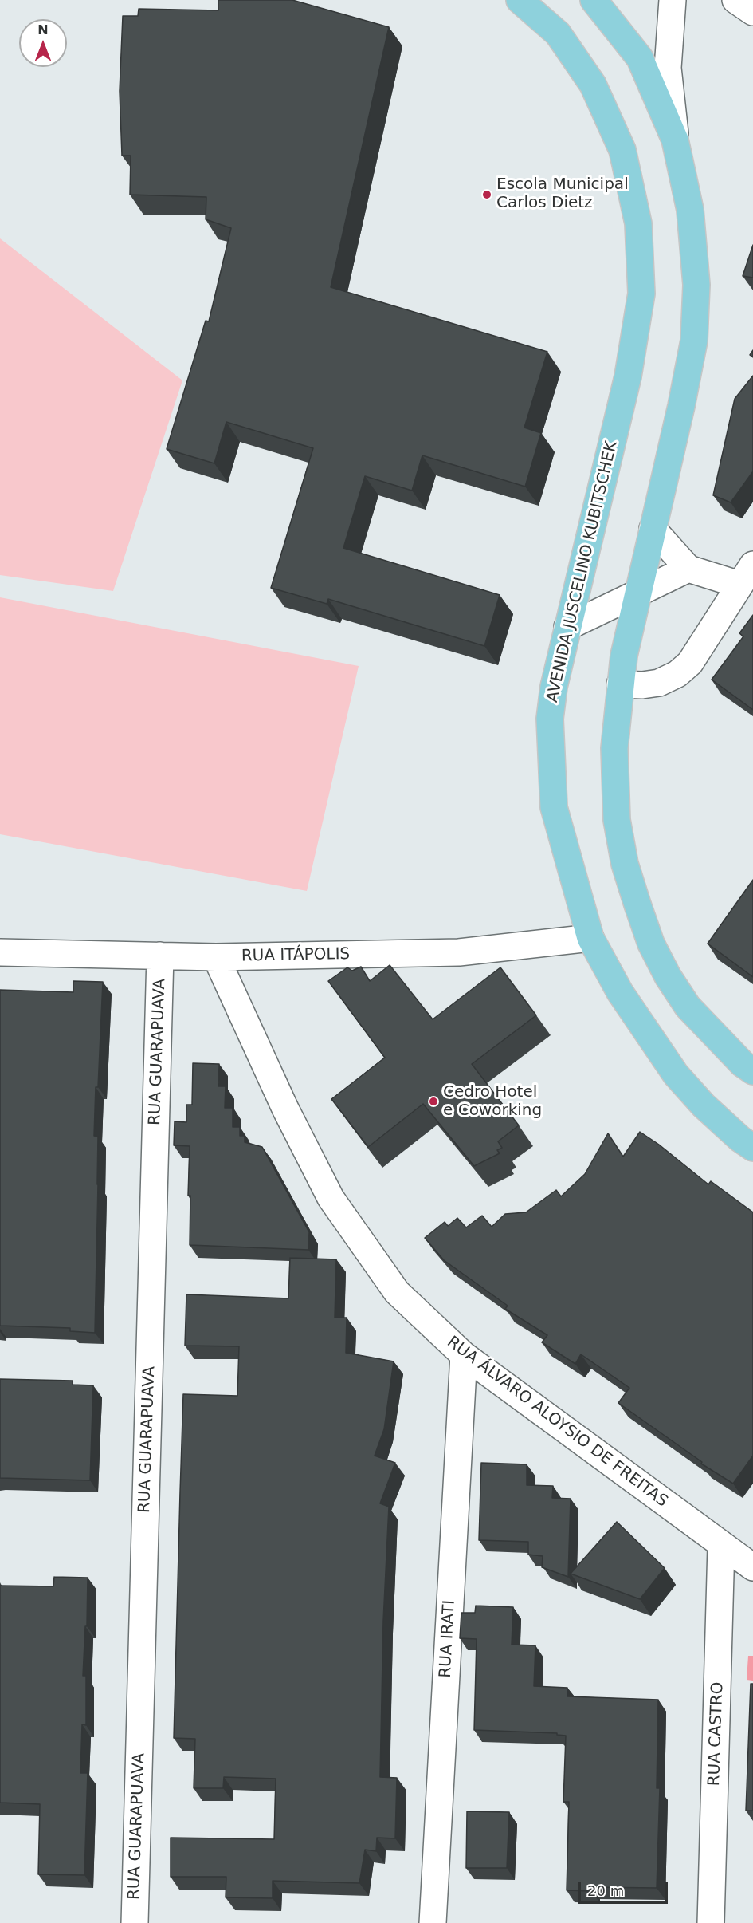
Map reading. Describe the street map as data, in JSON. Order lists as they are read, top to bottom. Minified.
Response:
{"streets":{"main road":["AVENIDA JUSCELINO KUBITSCHEK"],"street":["RUA ITÁPOLIS","RUA GUARAPUAVA","RUA ÁLVARO ALOYSIO DE FREITAS","RUA IRATI","RUA CASTRO"]},"crossings":[["AVENIDA JUSCELINO KUBITSCHEK","RUA ITÁPOLIS"],["RUA ITÁPOLIS","RUA GUARAPUAVA"],["RUA ITÁPOLIS","RUA ÁLVARO ALOYSIO DE FREITAS"],["RUA ÁLVARO ALOYSIO DE FREITAS","RUA IRATI"],["RUA ÁLVARO ALOYSIO DE FREITAS","RUA CASTRO"]],"places":["Escola Municipal Carlos Dietz","Cedro Hotel e Coworking"],"scale_bar":"20 m","north":"top"}
